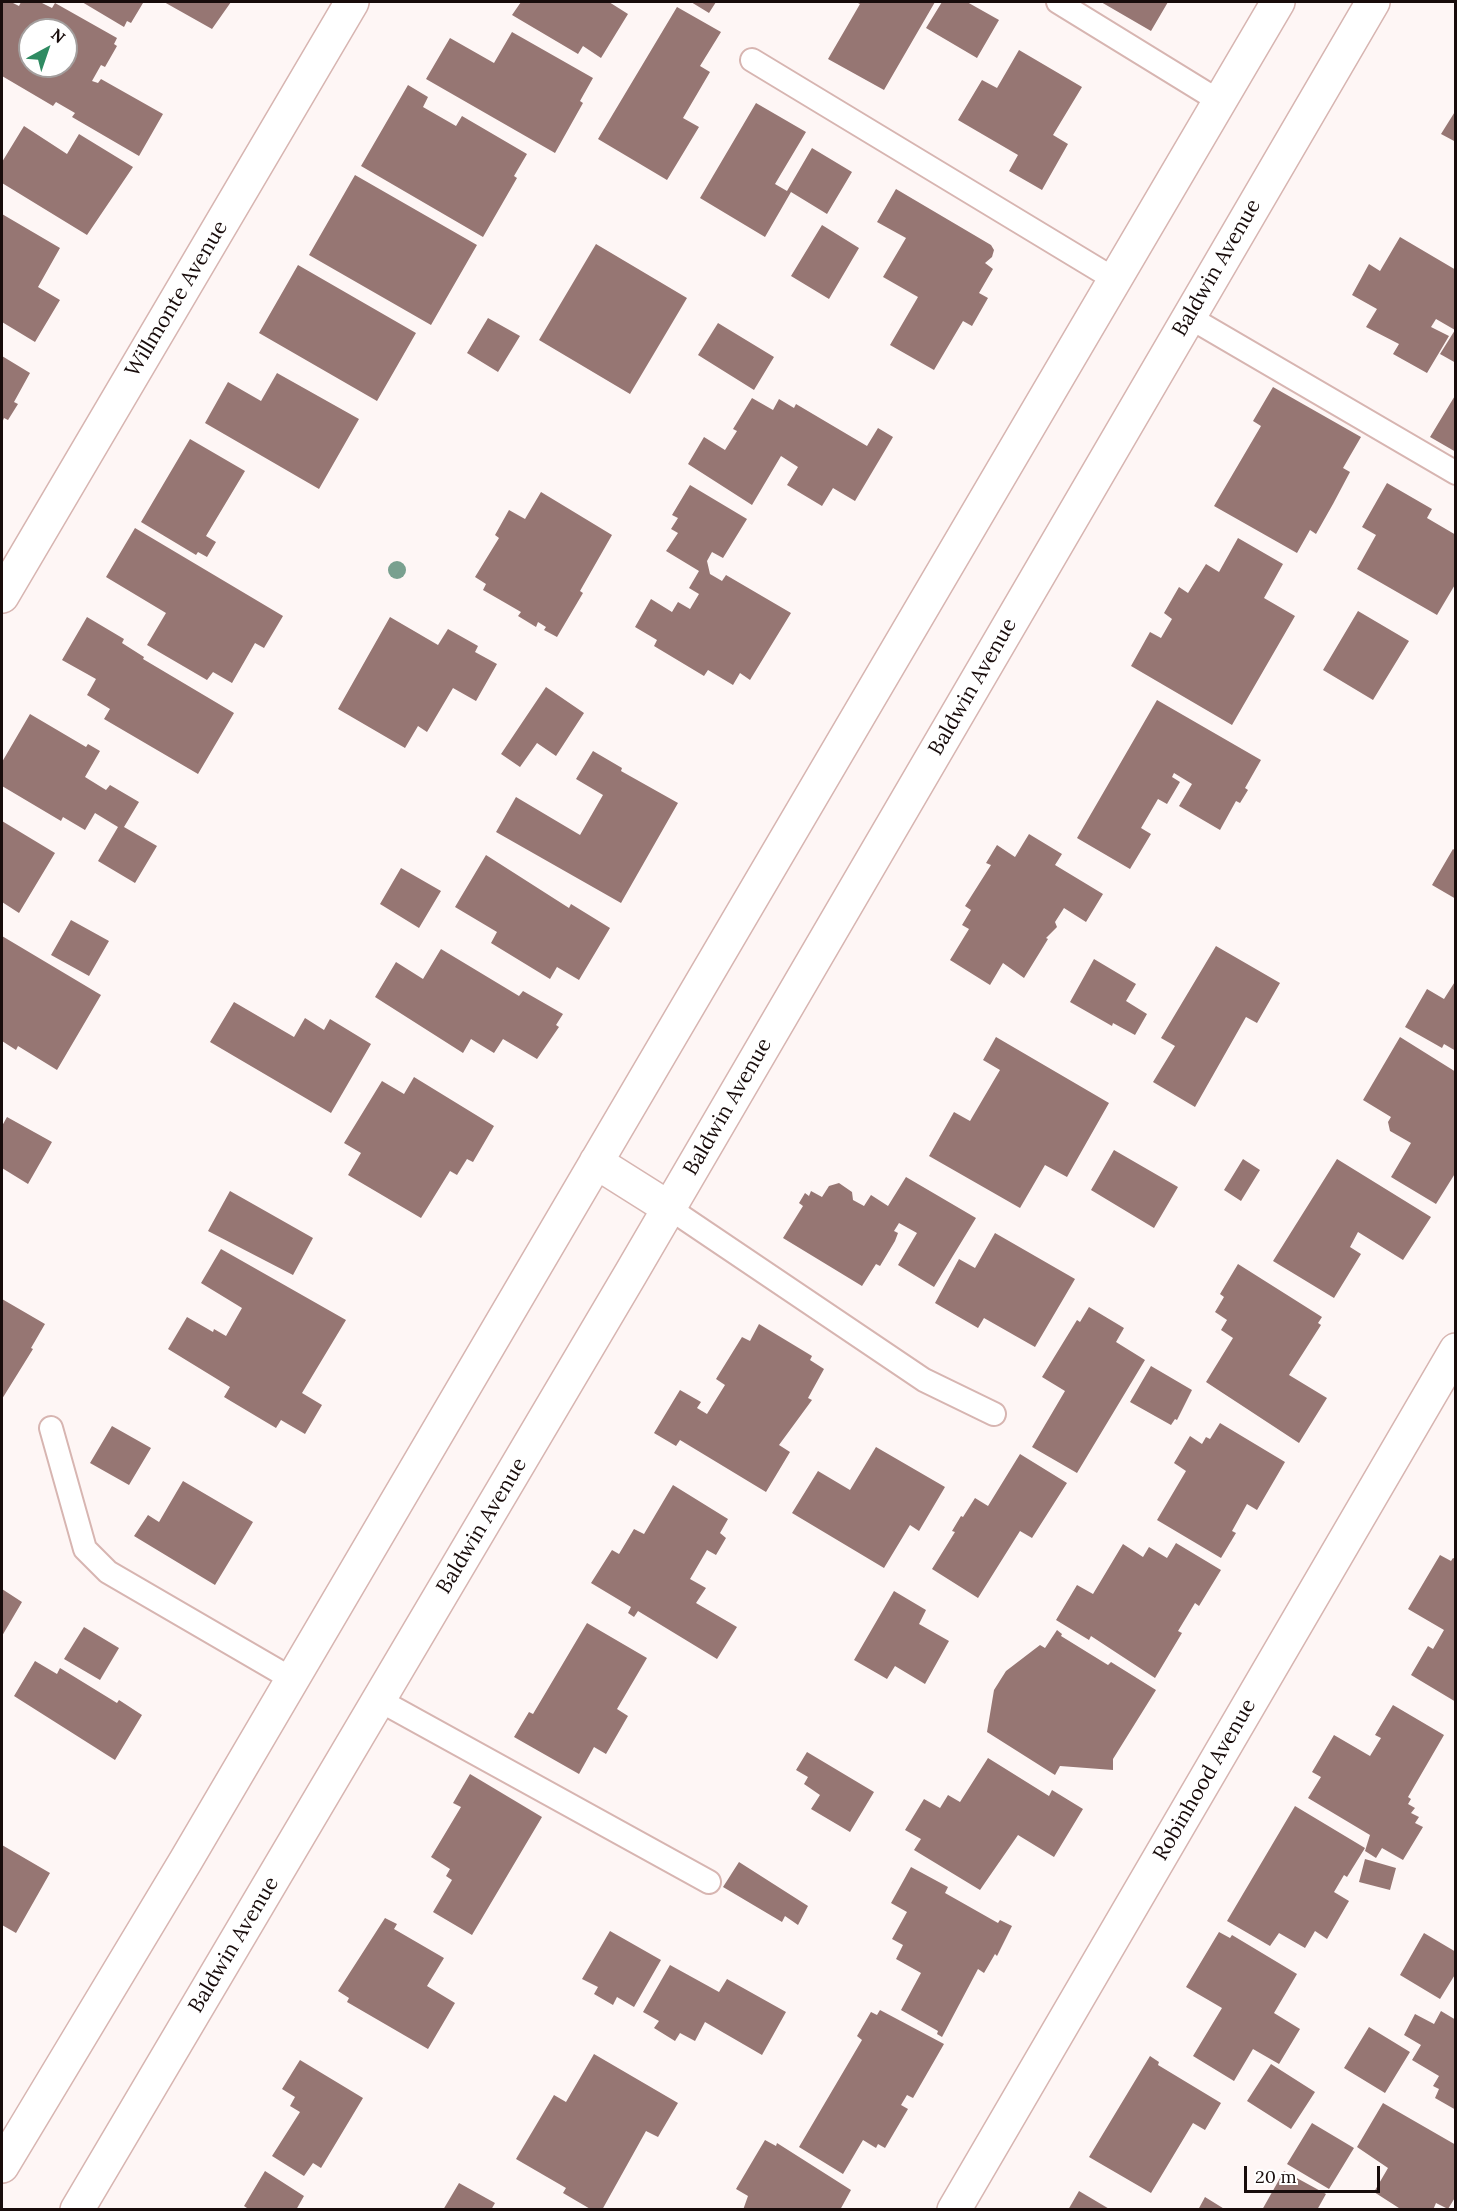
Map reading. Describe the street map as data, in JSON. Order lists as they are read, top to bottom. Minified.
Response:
{"streets":{"main road":["Baldwin Avenue","Willmonte Avenue","Robinhood Avenue"]},"scale_bar":"20 m","north":"top right"}
